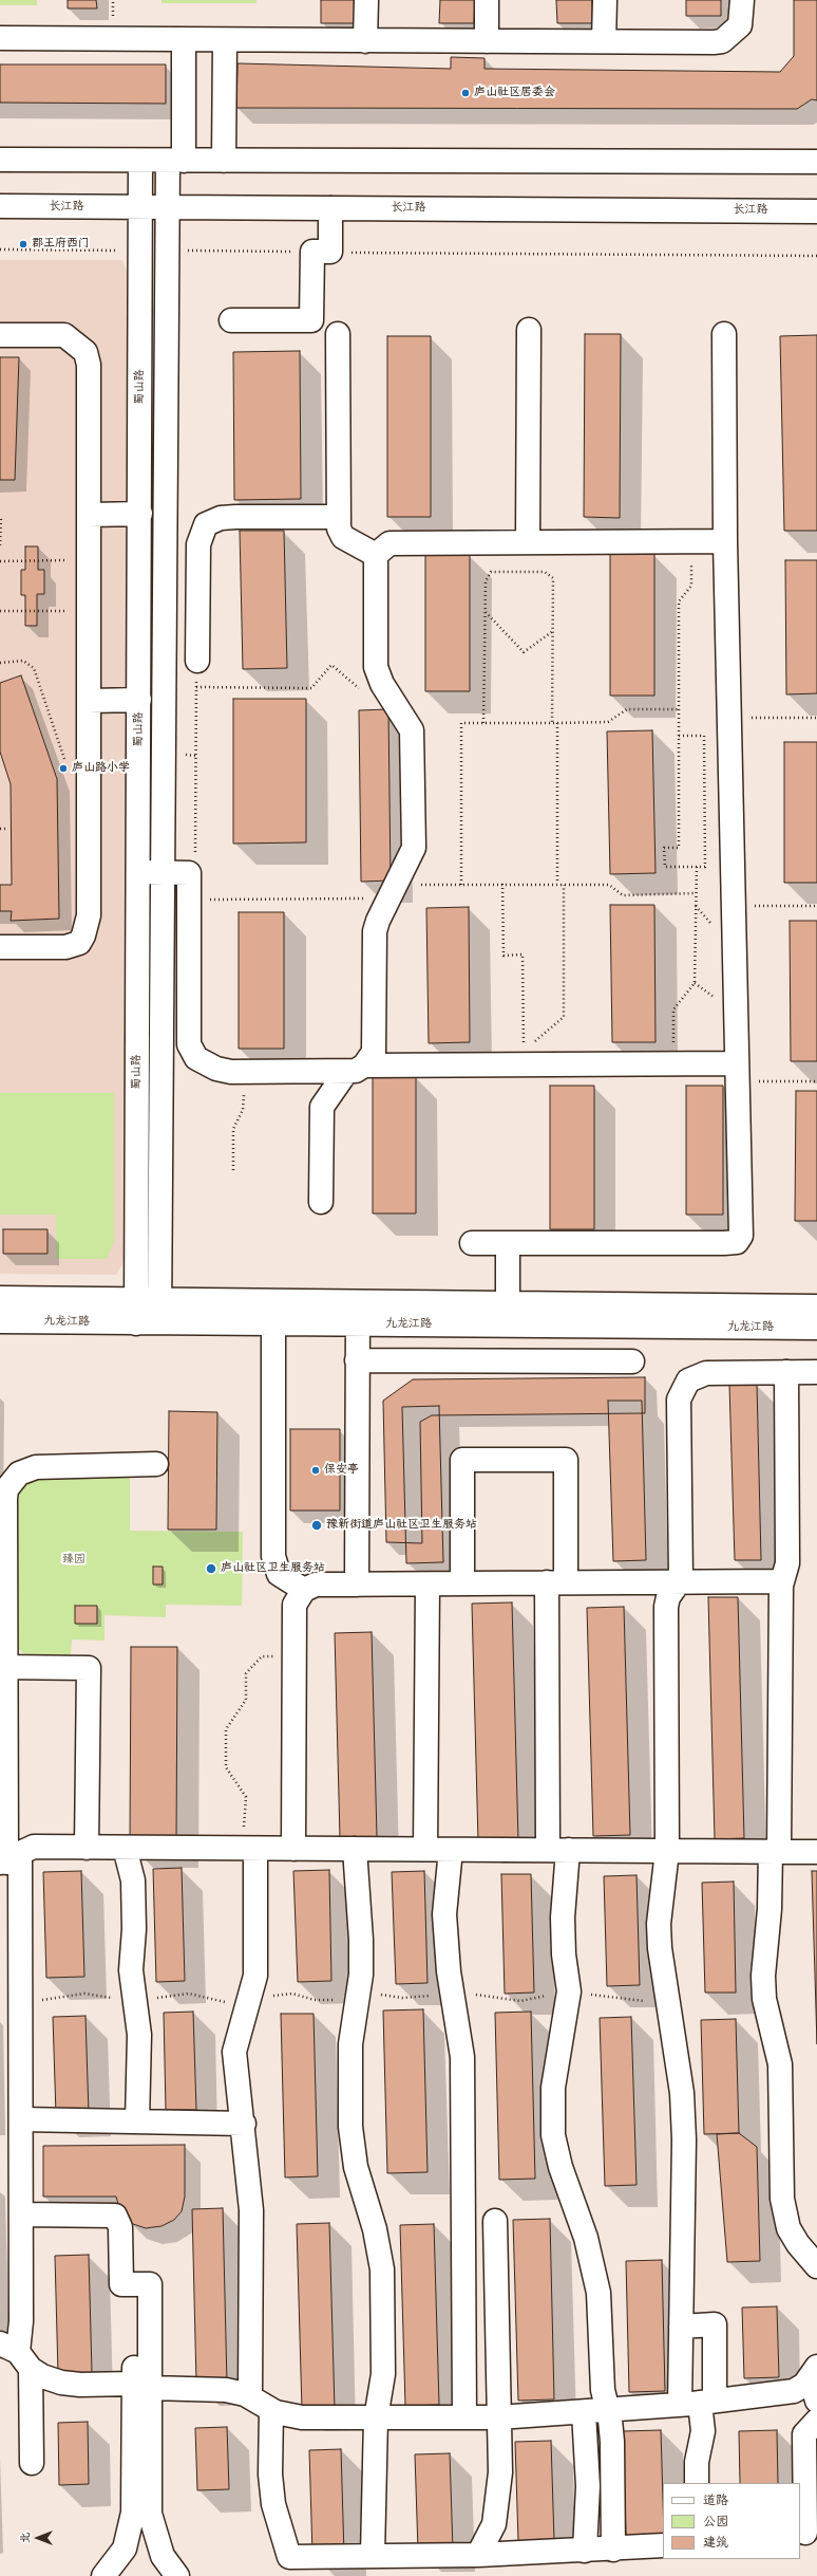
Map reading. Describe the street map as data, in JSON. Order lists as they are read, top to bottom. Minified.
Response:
{"streets":{"street":["长江路","蜀山路","九龙江路"]},"crossings":[["长江路","蜀山路"],["蜀山路","九龙江路"]],"parks":["臻园"],"places":["庐山社区居委会","郡王府西门","庐山路小学","保安亭","豫新街道庐山社区卫生服务站","庐山社区卫生服务站"],"legend":["道路","公园","建筑"],"north":"left"}
